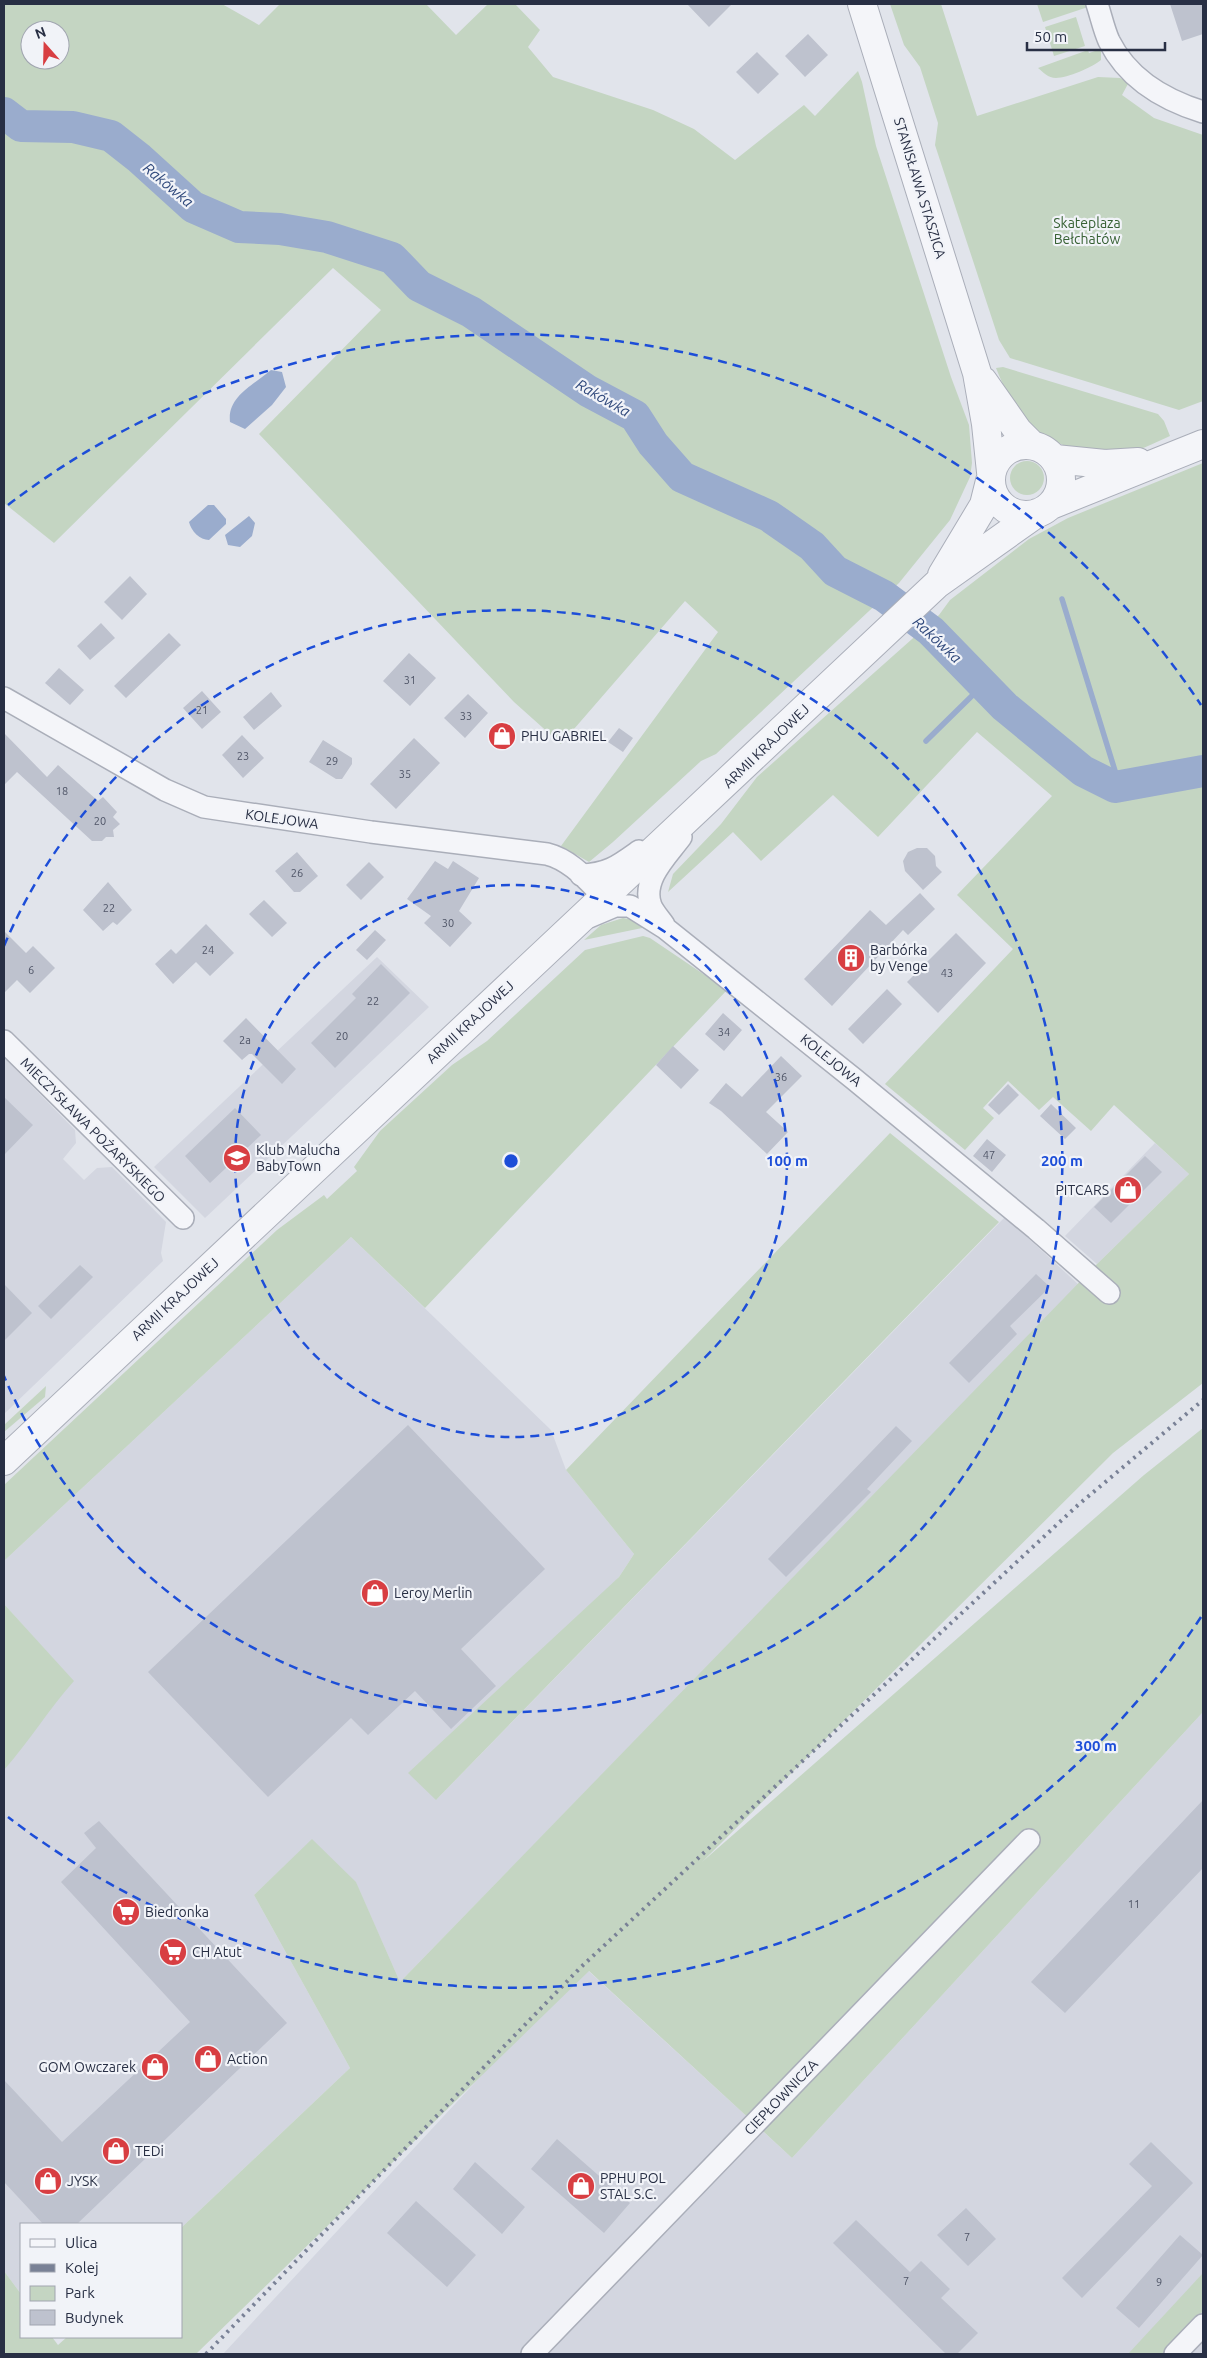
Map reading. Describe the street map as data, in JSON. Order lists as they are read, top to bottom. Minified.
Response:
{"streets":{"street":["STANISŁAWA STASZICA","ARMII KRAJOWEJ","KOLEJOWA","MIECZYSŁAWA POŻARYSKIEGO","CIEPŁOWNICZA"]},"crossings":[["STANISŁAWA STASZICA","ARMII KRAJOWEJ"],["ARMII KRAJOWEJ","KOLEJOWA"]],"water":["Rakówka"],"parks":["Skateplaza Bełchatów"],"places":{"shop":["PHU GABRIEL","PITCARS","Leroy Merlin","Action","GOM Owczarek","TEDi","JYSK","PPHU POL STAL S.C."],"building":["Barbórka by Venge"],"school or university":["Klub Malucha BabyTown"],"supermarket":["Biedronka","CH Atut"]},"house_numbers":["31","21","33","23","29","35","18","20","26","22","30","24","6","43","22","34","20","2a","36","47","11","7","7","9"],"legend":["Ulica","Kolej","Park","Budynek"],"scale_bar":"50 m","north":"top","rings":["100 m","200 m","300 m"]}
